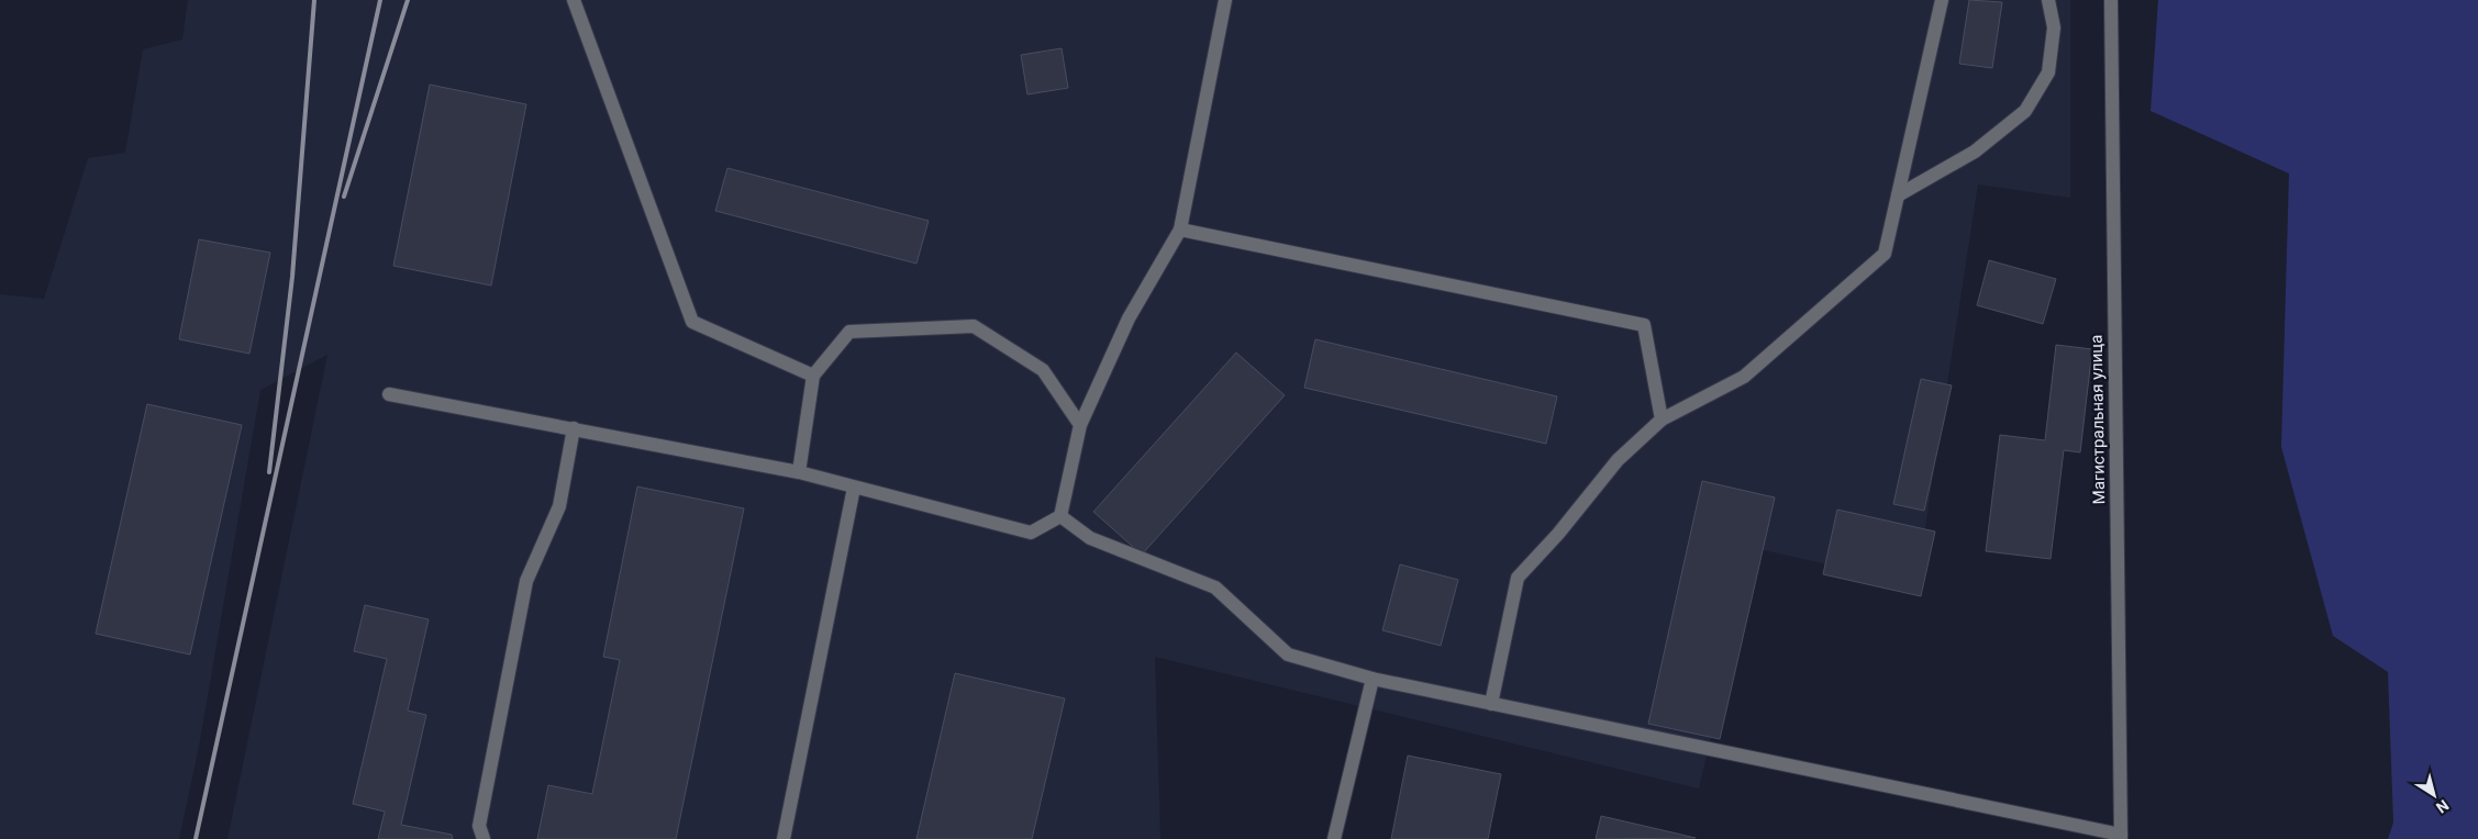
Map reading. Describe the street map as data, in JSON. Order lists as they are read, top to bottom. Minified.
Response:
{"streets":{"street":["Магистральная улица"]},"north":"bottom right"}
